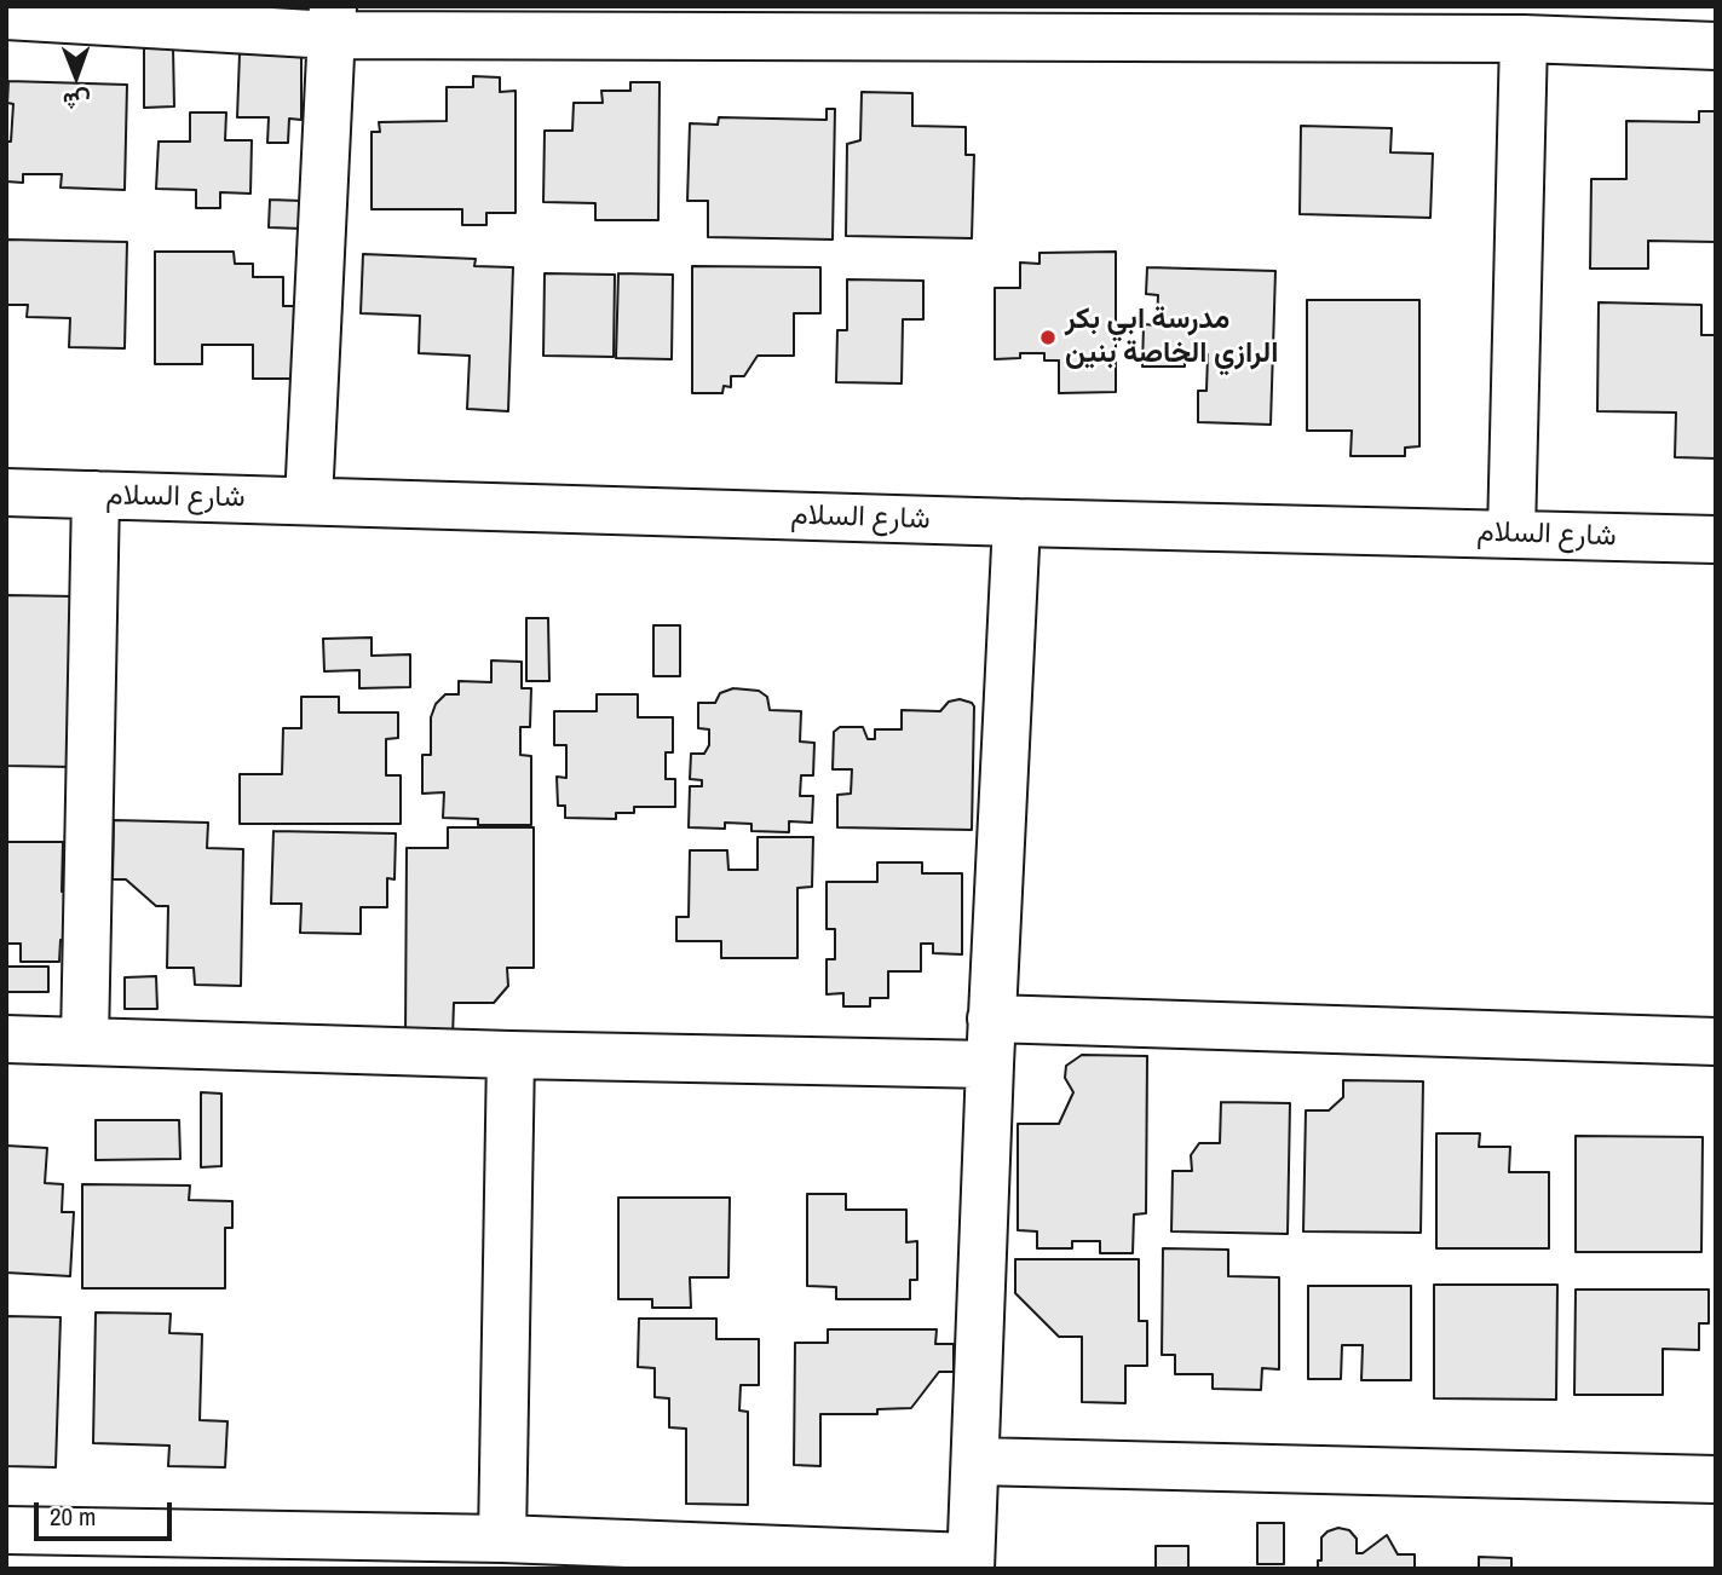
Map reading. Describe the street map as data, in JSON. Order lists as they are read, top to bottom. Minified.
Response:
{"streets":{"street":["شارع السلام"]},"places":["مدرسة ابي بكر الرازي الخاصة بنين"],"scale_bar":"20 m","north":"bottom"}
